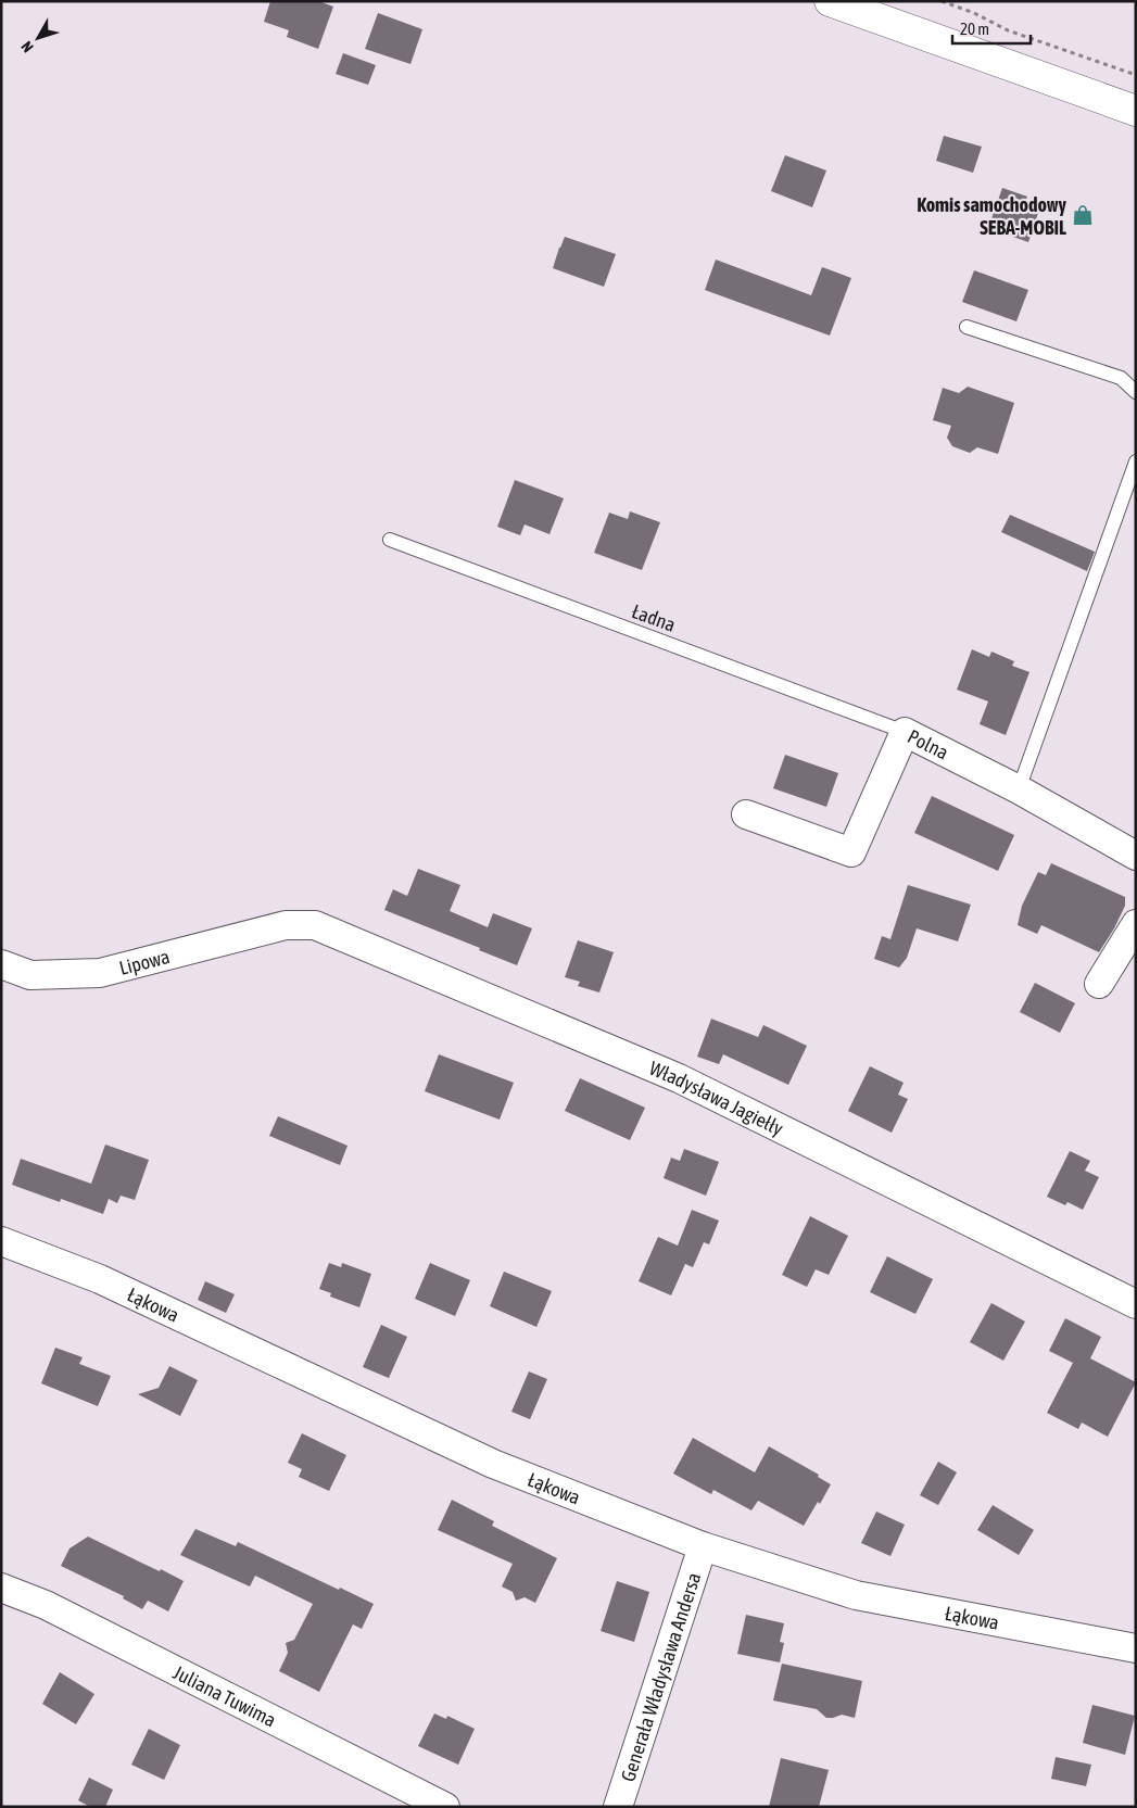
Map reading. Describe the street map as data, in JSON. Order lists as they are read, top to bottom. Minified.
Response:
{"streets":{"street":["Polna","Lipowa","Władysława Jagiełły","Łąkowa","Generała Władysława Andersa","Juliana Tuwima"],"lane":["Ładna"]},"crossings":[["Ładna","Polna"],["Lipowa","Władysława Jagiełły"],["Łąkowa","Generała Władysława Andersa"]],"places":{"shop":["Komis samochodowy SEBA-MOBIL"]},"scale_bar":"20 m","north":"bottom left"}
